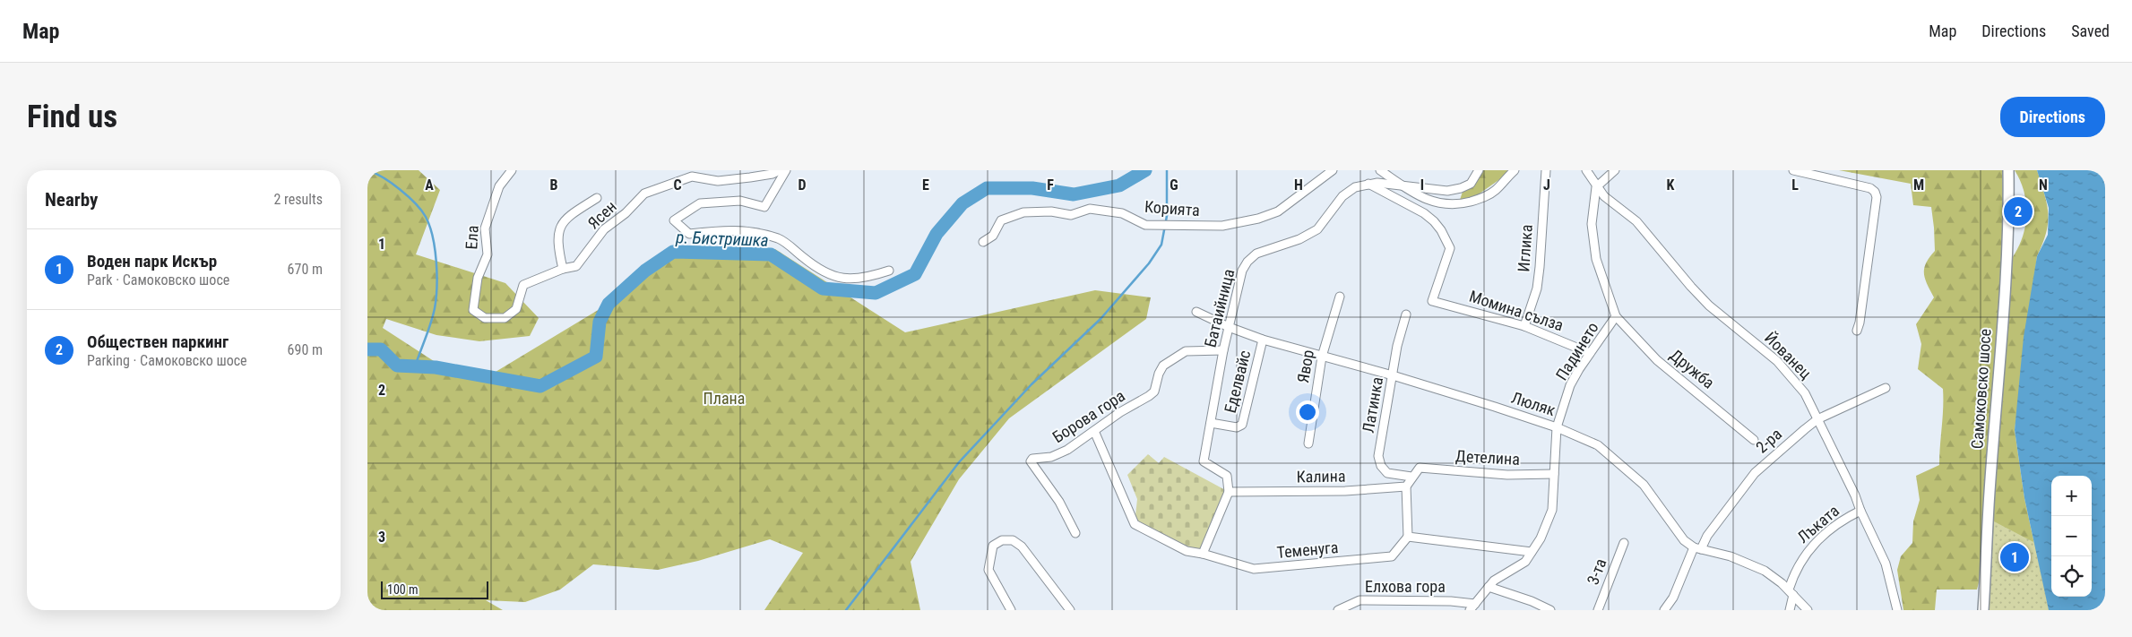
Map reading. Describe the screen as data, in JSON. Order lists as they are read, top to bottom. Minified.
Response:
{"streets":{"main road":["Самоковско шосе"],"street":["Корията","Ясен","Ела","Иглика","Батаийница","Момина сълза","Падинето","Йованец","Явор","Дружба","Еделвайс","Люляк","Латинка","Борова гора","2-ра","Детелина","Калина","Лъката","Теменуга","3-та","Елхова гора"]},"crossings":[["Ясен","Ела"],["Иглика","Момина сълза"],["Батаийница","Момина сълза"],["Батаийница","Еделвайс"],["Батаийница","Люляк"],["Батаийница","Борова гора"],["Батаийница","Калина"],["Момина сълза","Падинето"],["Падинето","Йованец"],["Падинето","Дружба"],["Падинето","Люляк"],["Падинето","Детелина"],["Падинето","Елхова гора"],["Йованец","2-ра"],["Йованец","Лъката"],["Явор","Люляк"],["Еделвайс","Люляк"],["Люляк","Латинка"],["Люляк","2-ра"],["Латинка","Детелина"],["Борова гора","Теменуга"]],"water":["р. Бистришка"],"parks":["Плана"],"scale_bar":"100 m","page":{"header":"Map","nav":["Map","Directions","Saved"],"buttons":"Directions","title":"Find us","heading":["Nearby","2 results"],"pins":["2","1"],"list":[{"mark":"1","name":"Воден парк Искър","note":"Park · Самоковско шосе","value":"670 m"},{"mark":"2","name":"Обществен паркинг","note":"Parking · Самоковско шосе","value":"690 m"}],"map_buttons":["+","−"],"scale":"100 m"},"grid":{"columns":["A","B","C","D","E","F","G","H","I","J","K","L","M","N"],"rows":["1","2","3"]}}
